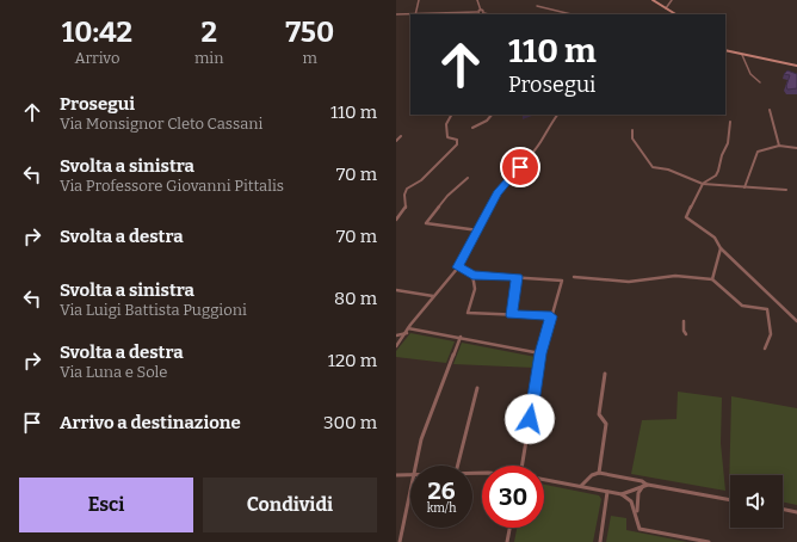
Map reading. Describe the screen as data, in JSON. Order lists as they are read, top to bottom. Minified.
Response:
{"page":{"eta":["10:42","Arrivo","2","min","750","m"],"turn":["110 m","Prosegui"],"list":[{"name":"Prosegui","note":"Via Monsignor Cleto Cassani","value":"110 m"},{"name":"Svolta a sinistra","note":"Via Professore Giovanni Pittalis","value":"70 m"},{"name":"Svolta a destra","value":"70 m"},{"name":"Svolta a sinistra","note":"Via Luigi Battista Puggioni","value":"80 m"},{"name":"Svolta a destra","note":"Via Luna e Sole","value":"120 m"},{"name":"Arrivo a destinazione","value":"300 m"}],"speed":"26 km/h","limit":"30","buttons":["Esci","Condividi"]}}
